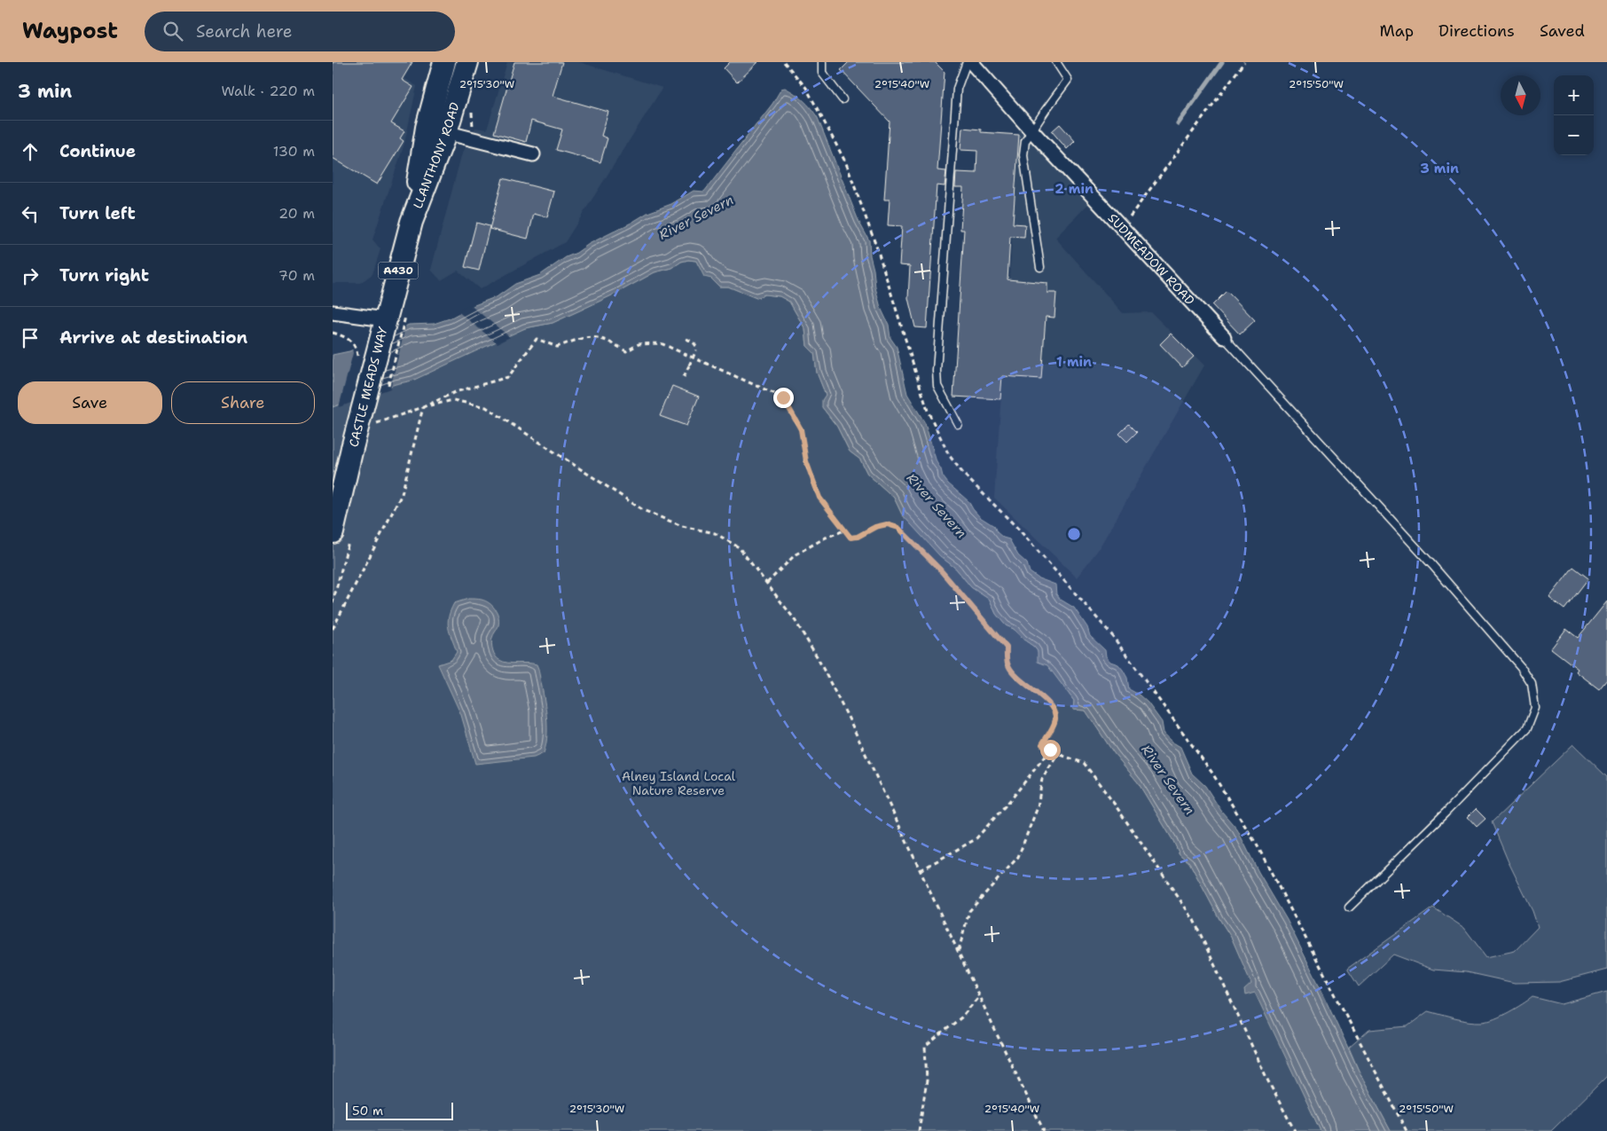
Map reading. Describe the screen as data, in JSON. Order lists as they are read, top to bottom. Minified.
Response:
{"streets":{"main road":["LLANTHONY ROAD","A430","CASTLE MEADS WAY"],"street":["SUDMEADOW ROAD"]},"crossings":[["LLANTHONY ROAD","CASTLE MEADS WAY"]],"water":["River Severn"],"parks":["Alney Island Local Nature Reserve"],"scale_bar":"50 m","north":"bottom","page":{"header":"Waypost","search":"Search here","nav":["Map","Directions","Saved"],"heading":["3 min","Walk · 220 m"],"map_buttons":["+","−"],"list":[["Continue","130 m"],["Turn left","20 m"],["Turn right","70 m"],"Arrive at destination"],"buttons":["Save","Share"],"scale":"50 m"},"coordinates":["2°15'30\"W","2°15'40\"W","2°15'50\"W"],"rings":["3 min","2 min","1 min"]}
